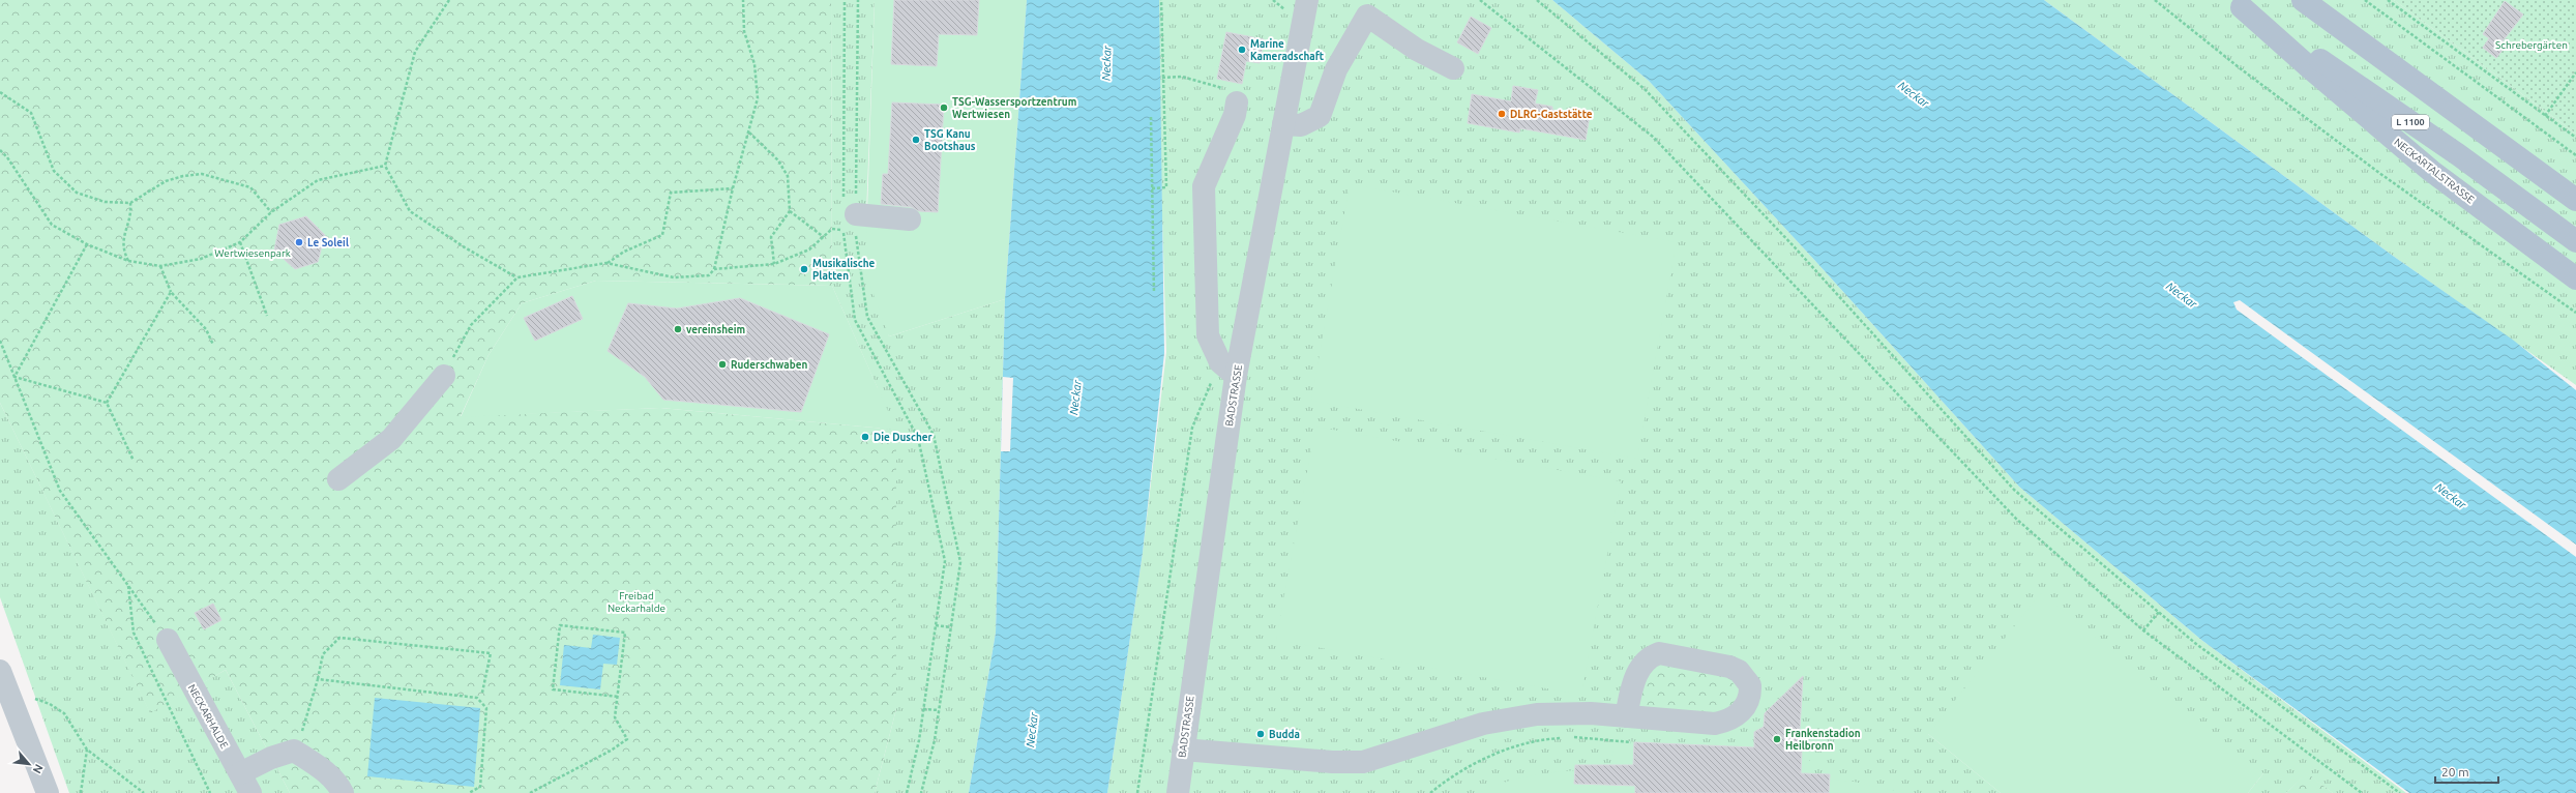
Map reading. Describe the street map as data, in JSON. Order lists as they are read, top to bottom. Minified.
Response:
{"streets":{"main road":["L 1100","NECKARTALSTRASSE"],"street":["BADSTRASSE","NECKARHALDE"]},"water":["Neckar"],"parks":["Schrebergärten","Wertwiesenpark","Freibad Neckarhalde"],"places":["Marine Kameradschaft","TSG-Wassersportzentrum Wertwiesen","DLRG-Gaststätte","TSG Kanu Bootshaus","Le Soleil","Musikalische Platten","vereinsheim","Ruderschwaben","Die Duscher","Budda","Frankenstadion Heilbronn"],"scale_bar":"20 m","north":"bottom right"}
